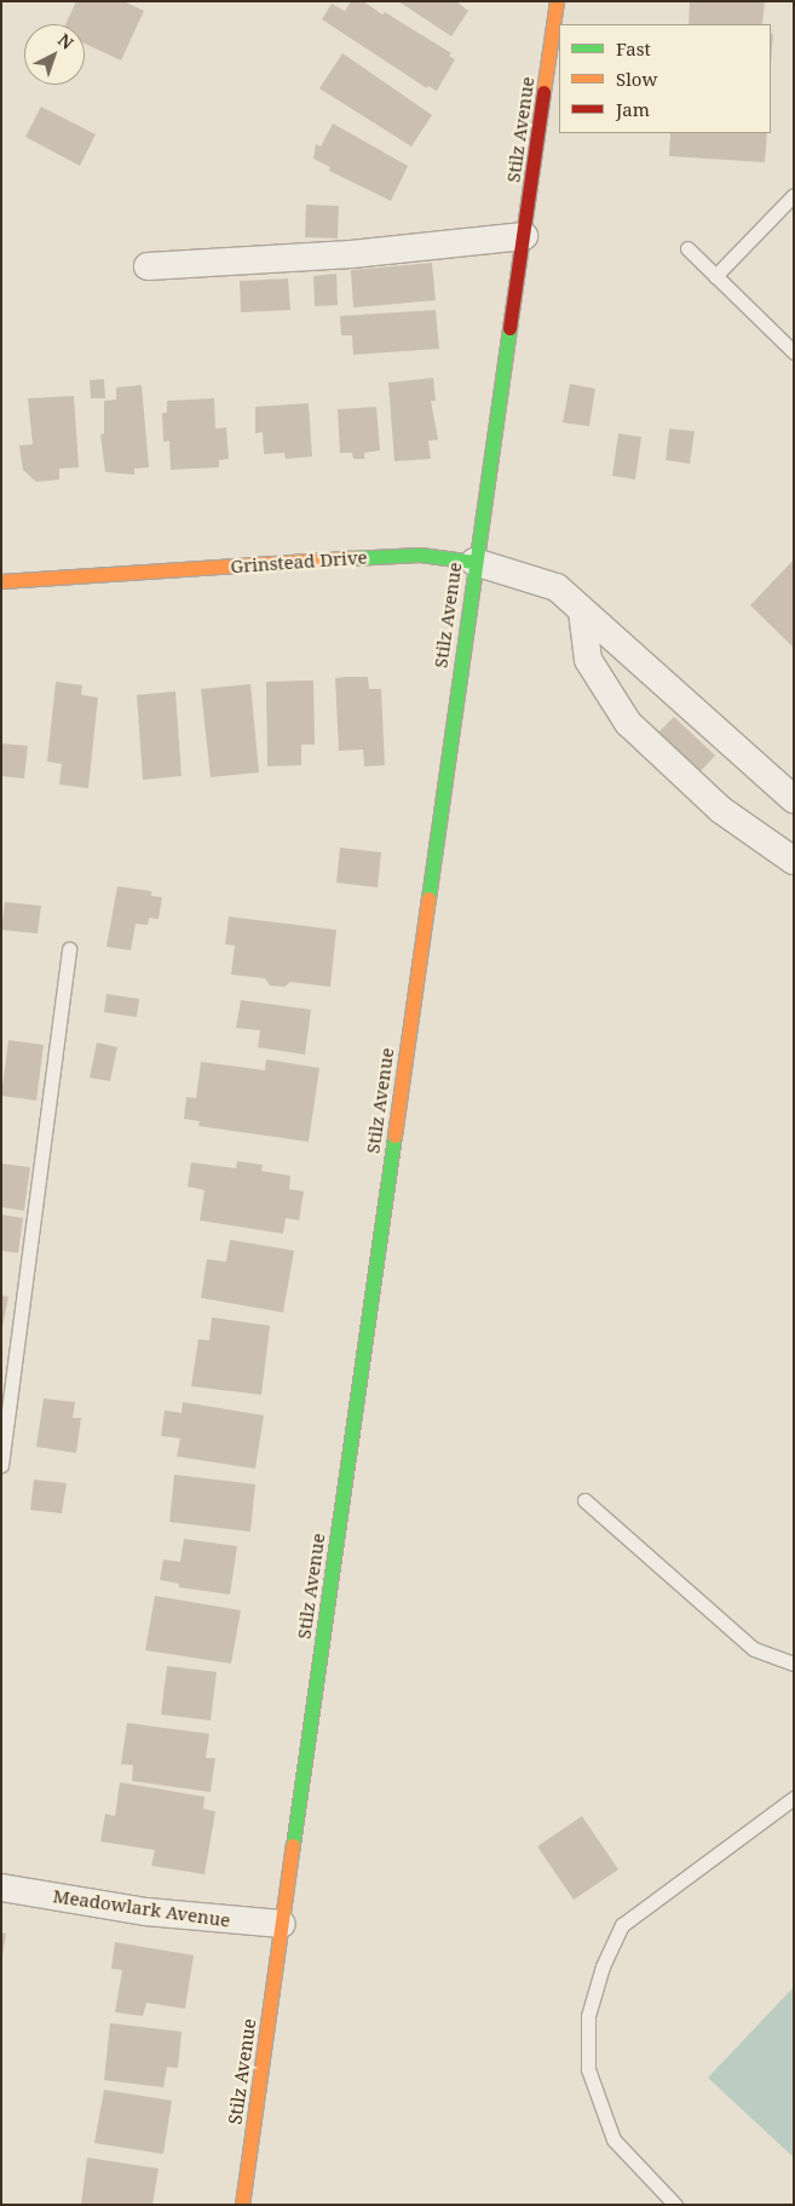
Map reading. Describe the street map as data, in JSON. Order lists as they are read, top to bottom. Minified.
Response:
{"streets":{"street":["Stilz Avenue","Grinstead Drive","Meadowlark Avenue"]},"crossings":[["Stilz Avenue","Grinstead Drive"],["Stilz Avenue","Meadowlark Avenue"]],"legend":["Fast","Slow","Jam"],"north":"top right"}
